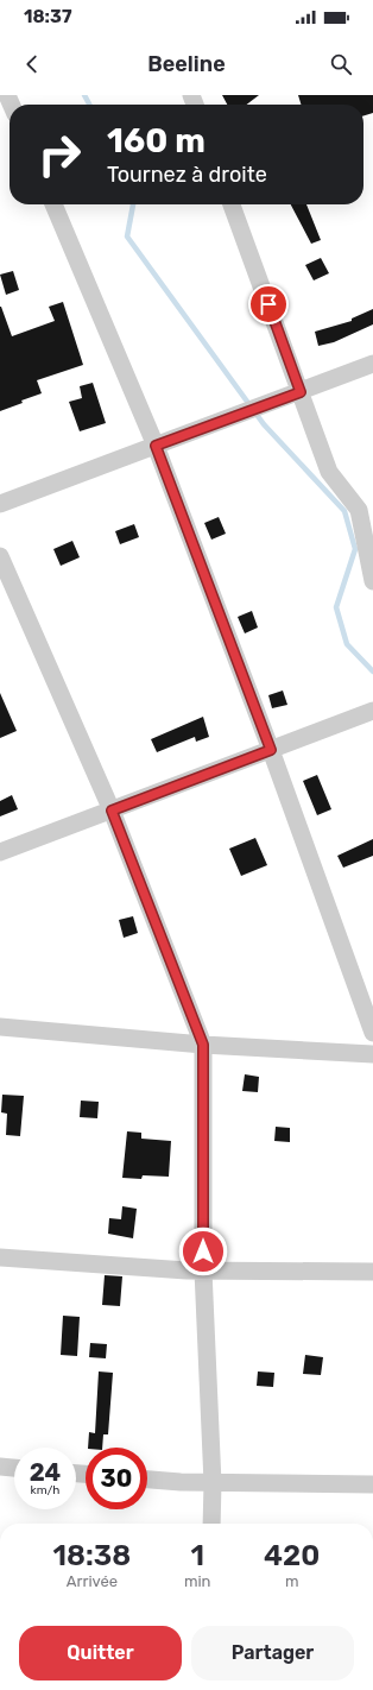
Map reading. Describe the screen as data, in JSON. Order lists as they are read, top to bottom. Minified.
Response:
{"page":{"status":"18:37","header":"Beeline","turn":["160 m","Tournez à droite"],"speed":"24 km/h","limit":"30","eta":["18:38","Arrivée","1","min","420","m"],"buttons":["Quitter","Partager"]}}
